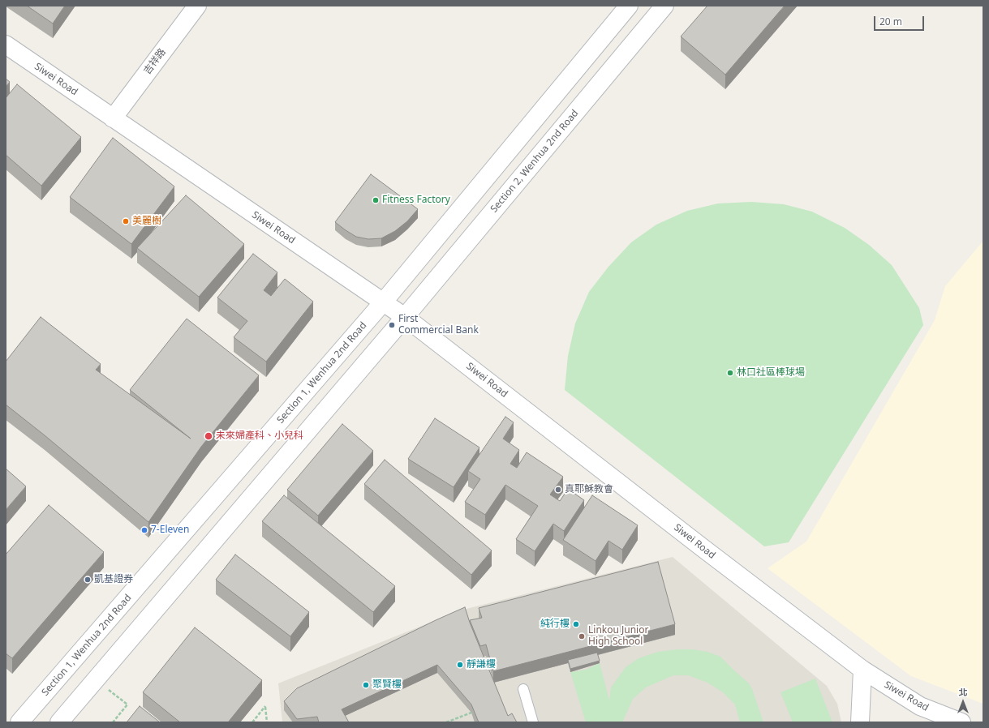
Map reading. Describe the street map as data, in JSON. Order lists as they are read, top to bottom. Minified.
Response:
{"streets":{"street":["吉祥路","Siwei Road","Section 2, Wenhua 2nd Road","Section 1, Wenhua 2nd Road"]},"crossings":[["吉祥路","Siwei Road"],["Siwei Road","Section 2, Wenhua 2nd Road"],["Siwei Road","Section 1, Wenhua 2nd Road"]],"places":["Fitness Factory","美麗樹","First Commercial Bank","林口社區棒球場","未來婦產科、小兒科","真耶穌教會","7-Eleven","凱基證券","純行樓","Linkou Junior High School","靜謙樓","聚賢樓"],"scale_bar":"20 m","north":"top"}
